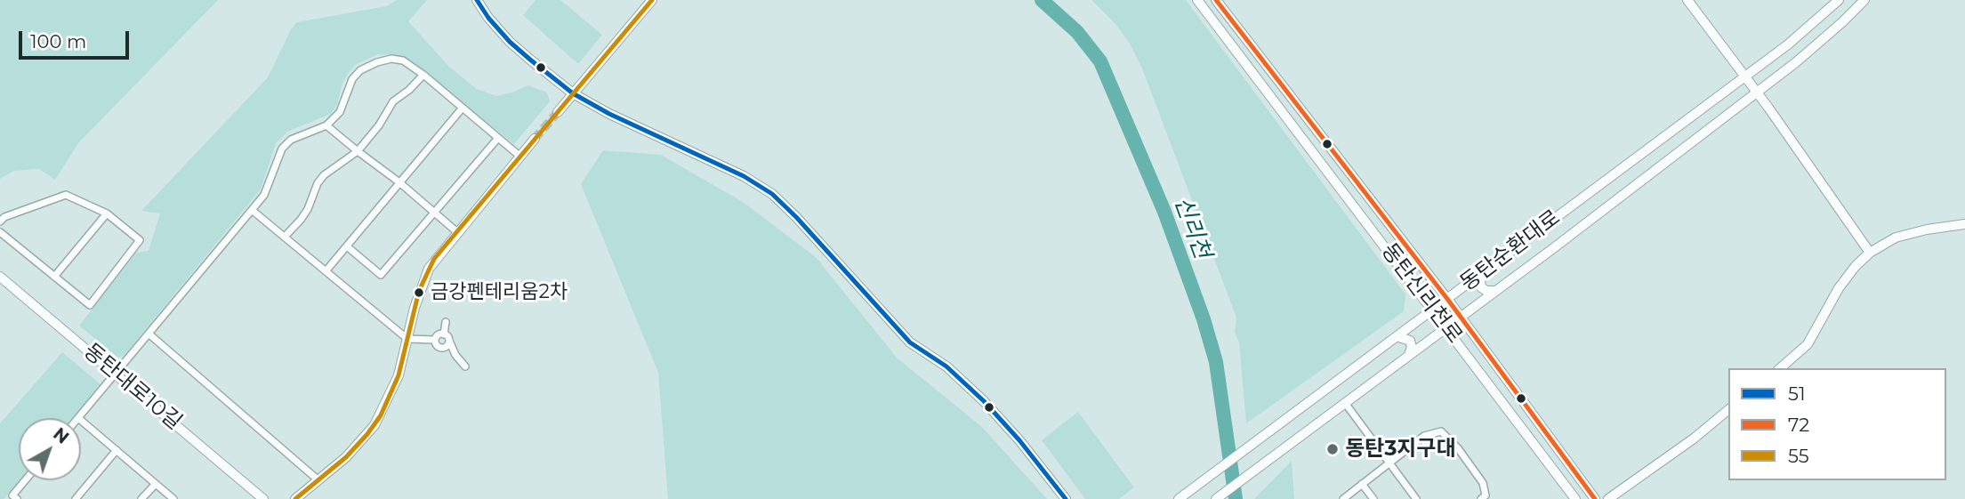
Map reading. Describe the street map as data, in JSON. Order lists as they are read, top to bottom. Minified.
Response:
{"streets":{"main road":["동탄순환대로","동탄신리천로","동탄대로10길"]},"crossings":[["동탄순환대로","동탄신리천로"]],"water":["신리천"],"places":["금강펜테리움2차","동탄3지구대"],"lines":["transit line 51","transit line 72","transit line 55"],"legend":["51","72","55"],"scale_bar":"100 m","north":"top right"}
